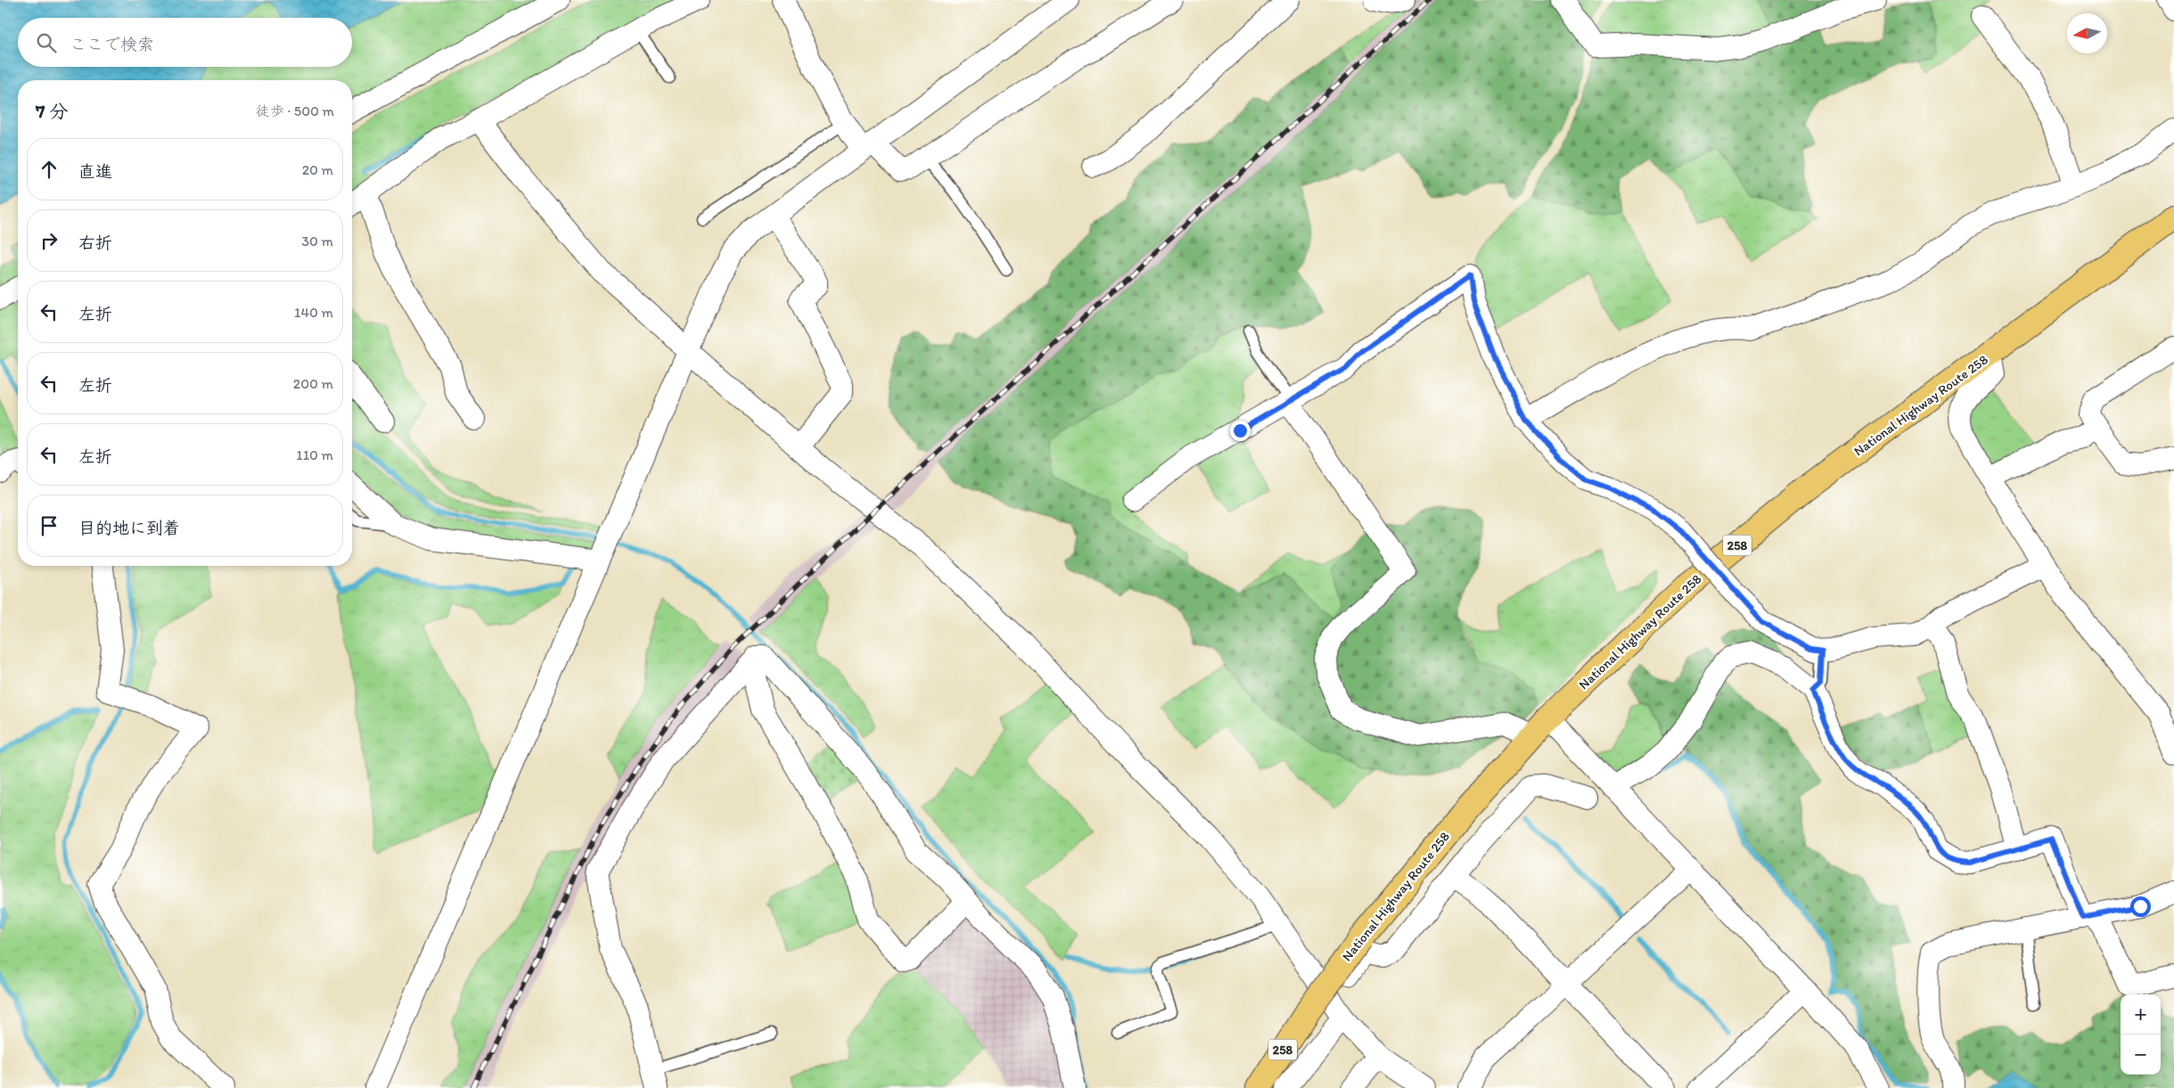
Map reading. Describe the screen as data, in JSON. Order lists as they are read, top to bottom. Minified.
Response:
{"streets":{"highway":["National Highway Route 258","258"]},"north":"left","page":{"search":"ここで検索","heading":["7 分","徒歩 · 500 m"],"list":[["直進","20 m"],["右折","30 m"],["左折","140 m"],["左折","200 m"],["左折","110 m"],"目的地に到着"],"map_buttons":["+","−"]}}
